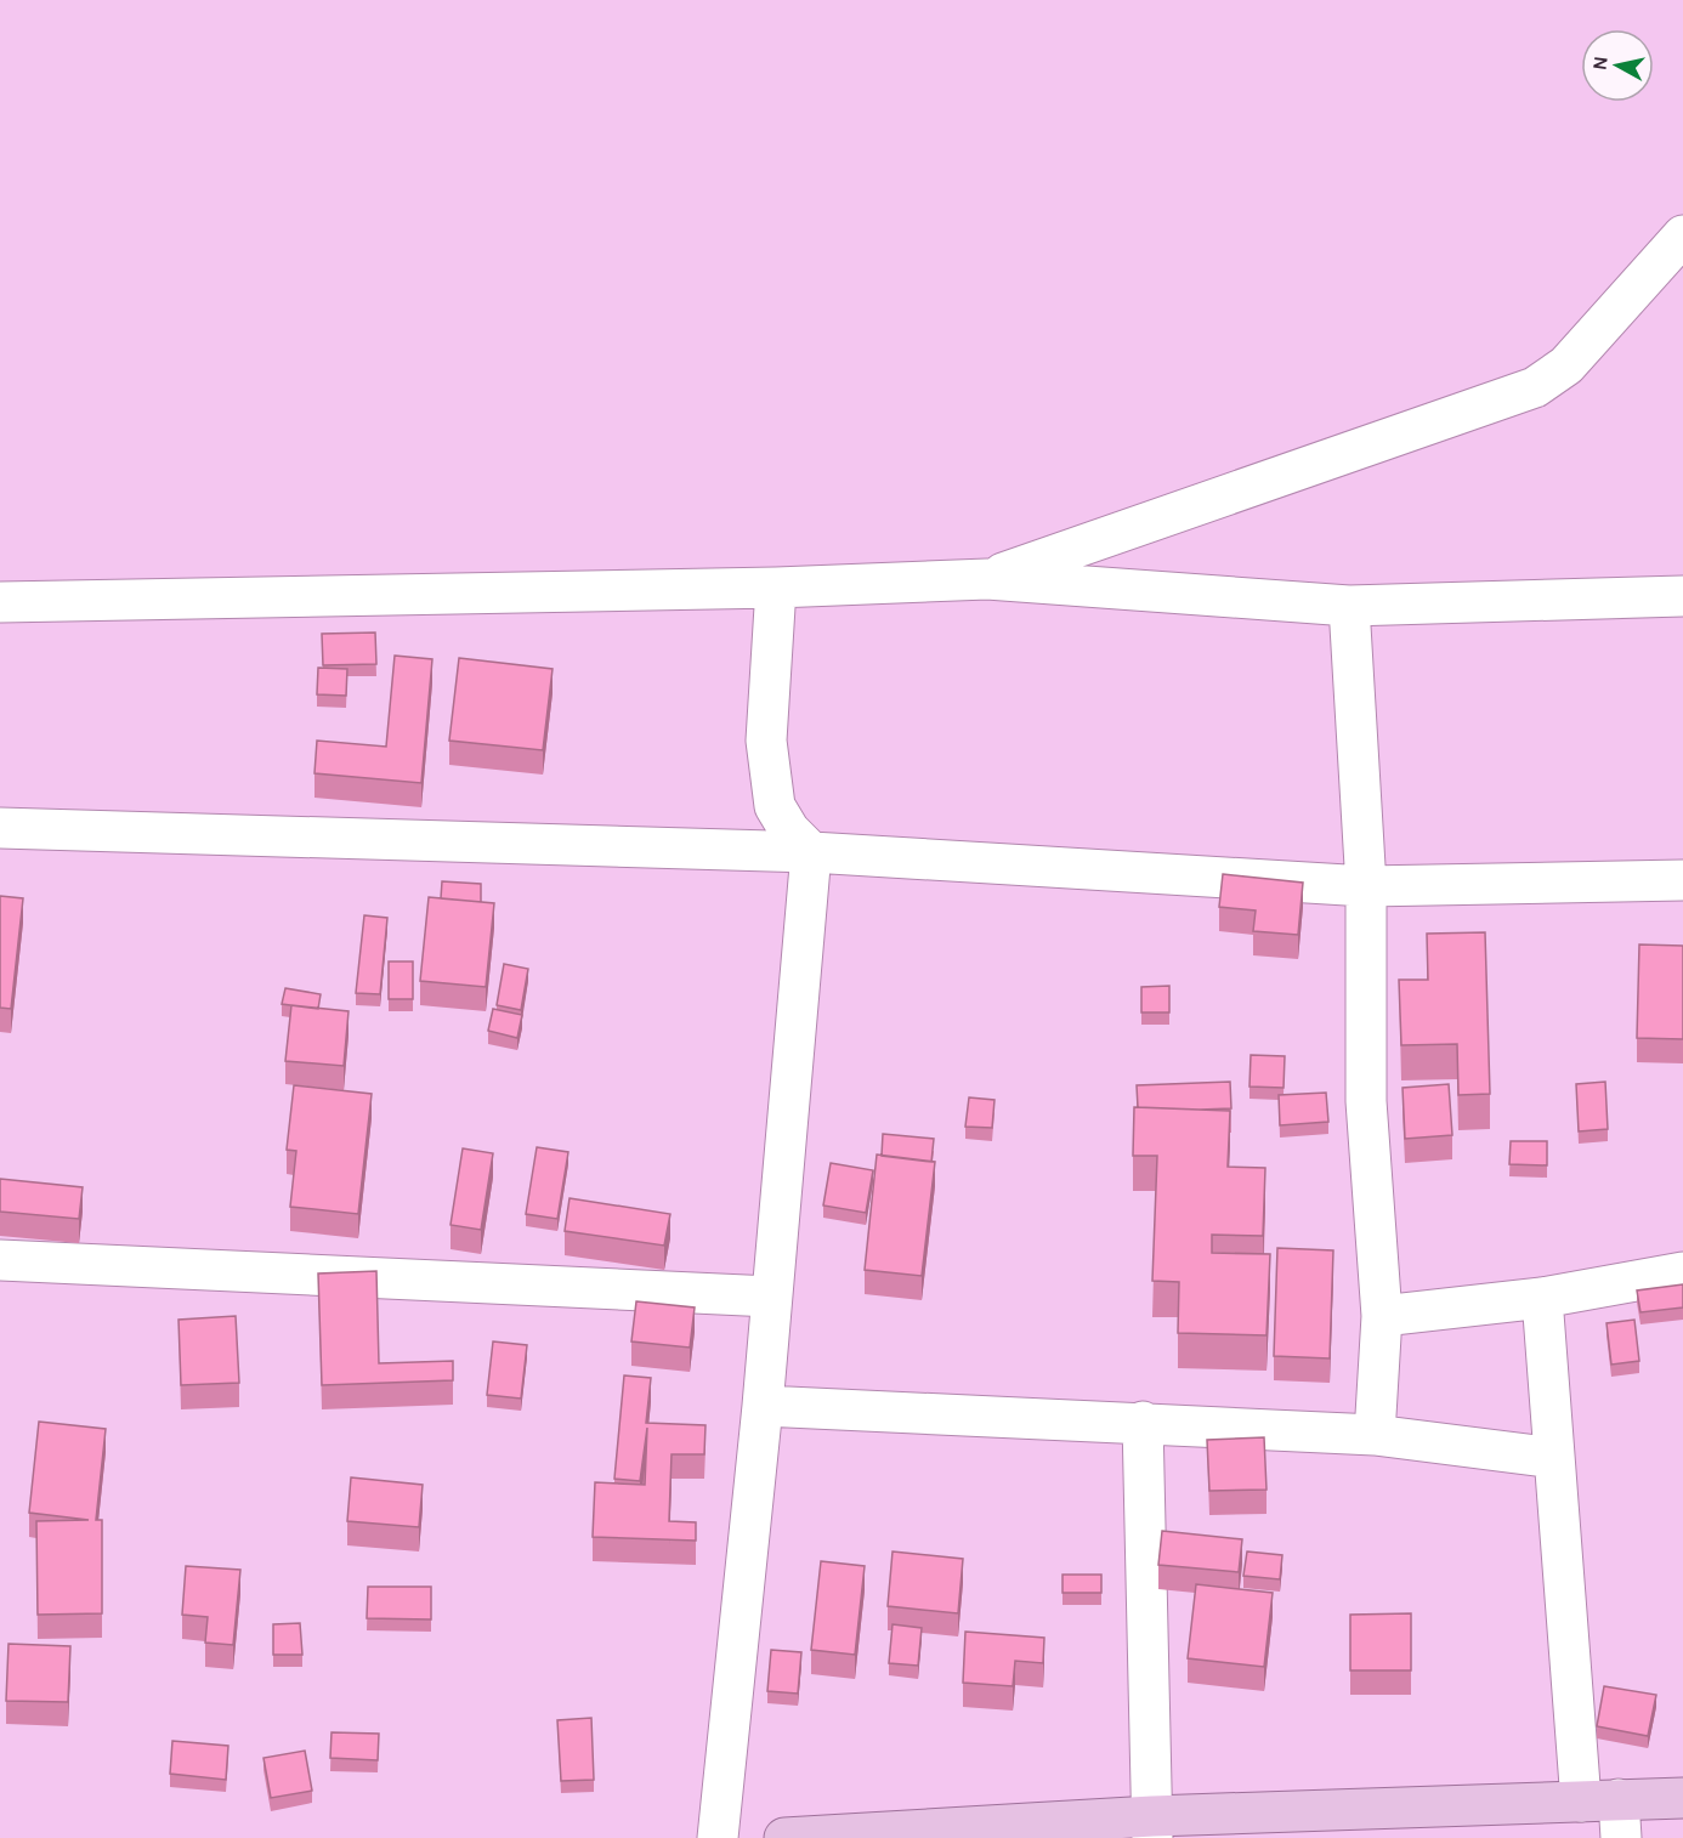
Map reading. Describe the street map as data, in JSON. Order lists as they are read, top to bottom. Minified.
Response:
{"north":"left"}
